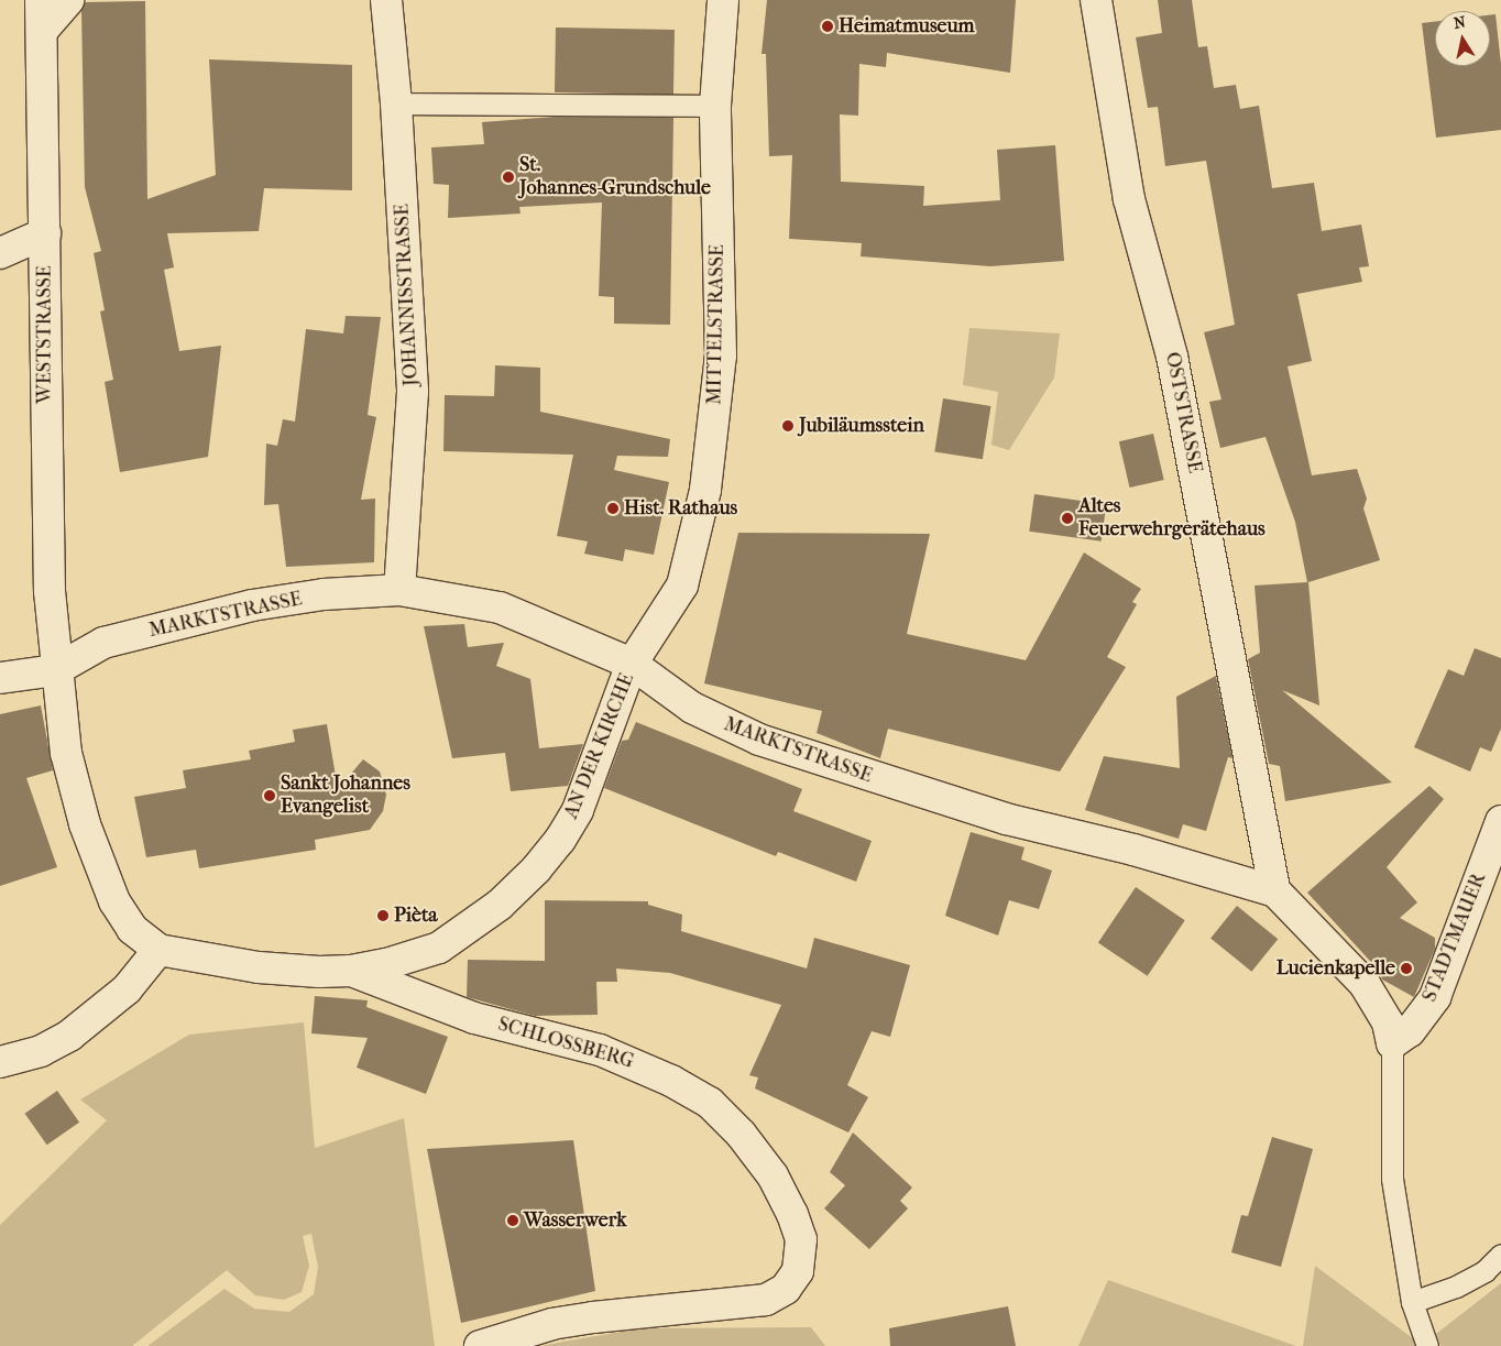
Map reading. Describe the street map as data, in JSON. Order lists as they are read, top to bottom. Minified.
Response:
{"streets":{"street":["JOHANNISSTRASSE","MITTELSTRASSE","WESTSTRASSE","OSTSTRASSE","MARKTSTRASSE","AN DER KIRCHE","STADTMAUER","SCHLOSSBERG"]},"crossings":[["JOHANNISSTRASSE","MARKTSTRASSE"],["MITTELSTRASSE","MARKTSTRASSE"],["MITTELSTRASSE","AN DER KIRCHE"],["WESTSTRASSE","MARKTSTRASSE"],["WESTSTRASSE","AN DER KIRCHE"],["OSTSTRASSE","MARKTSTRASSE"],["MARKTSTRASSE","AN DER KIRCHE"],["MARKTSTRASSE","STADTMAUER"],["AN DER KIRCHE","SCHLOSSBERG"]],"places":["Heimatmuseum","St. Johannes-Grundschule","Jubiläumsstein","Hist. Rathaus","Altes Feuerwehrgerätehaus","Sankt Johannes Evangelist","Pièta","Lucienkapelle","Wasserwerk"],"north":"top"}
